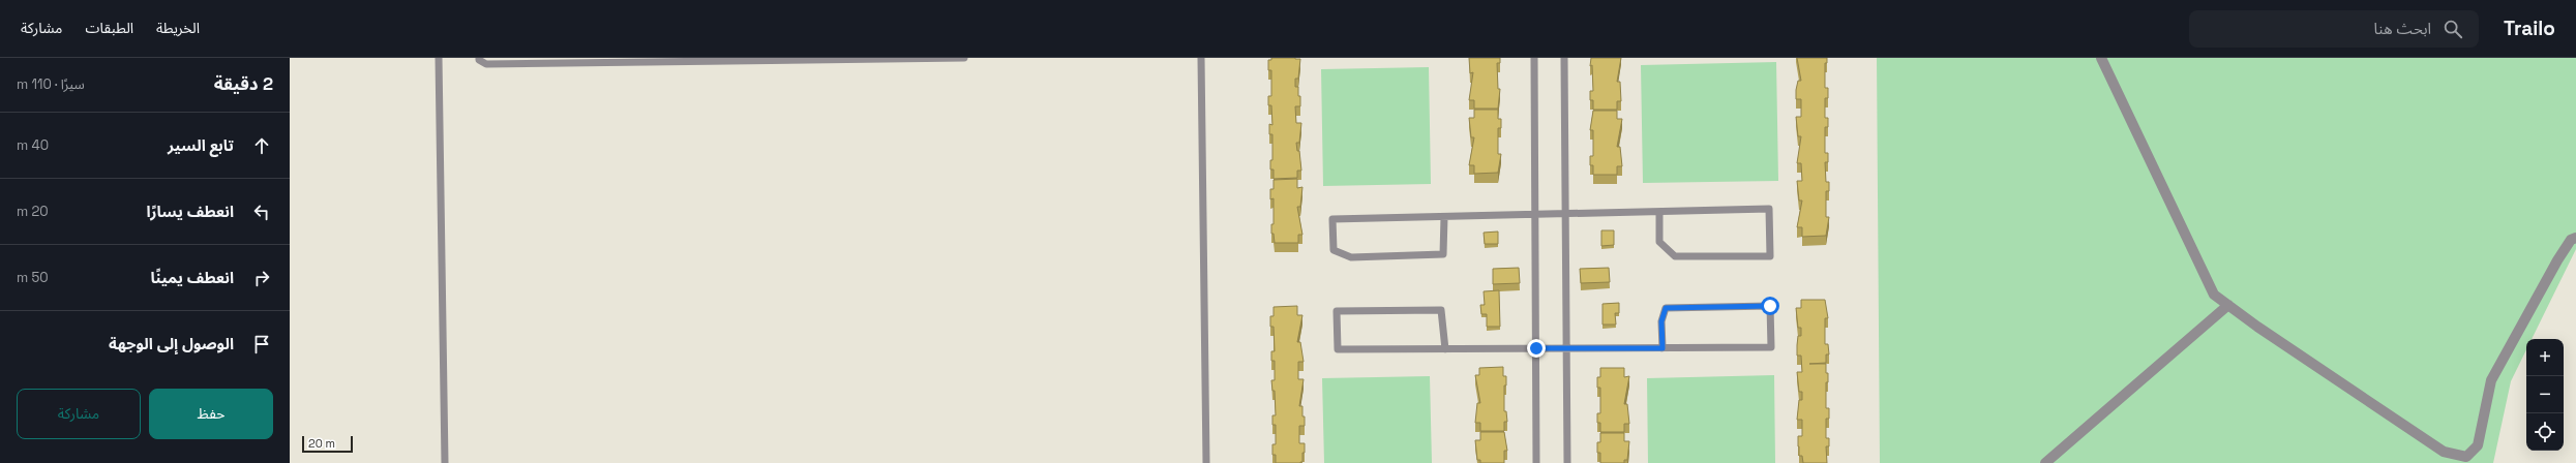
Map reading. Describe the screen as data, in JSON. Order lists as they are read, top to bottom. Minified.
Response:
{"scale_bar":"20 m","page":{"header":"Trailo","search":"ابحث هنا","nav":["الخريطة","الطبقات","مشاركة"],"heading":["2 دقيقة","سيرًا · 110 m"],"list":[["تابع السير","40 m"],["انعطف يسارًا","20 m"],["انعطف يمينًا","50 m"],"الوصول إلى الوجهة"],"map_buttons":["+","−"],"buttons":["حفظ","مشاركة"],"scale":"20 m"}}
